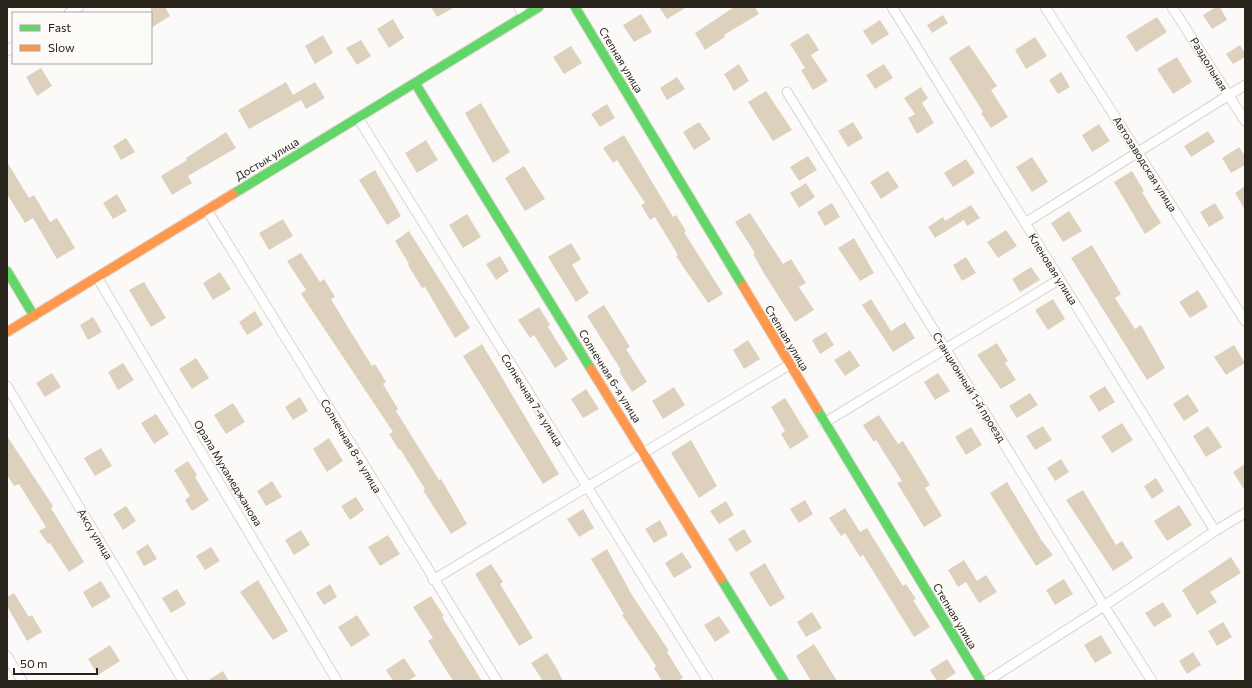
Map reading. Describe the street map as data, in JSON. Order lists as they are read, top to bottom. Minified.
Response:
{"streets":{"street":["Степная улица","Раздольная","Достык улица","Автозаводская улица","Кленовая улица","Солнечная 6-я улица","Станционный 1-й проезд","Солнечная 7-я улица","Солнечная 8-я улица","Орала Мухамеджанова","Аксу улица"]},"crossings":[["Достык улица","Солнечная 6-я улица"],["Достык улица","Солнечная 7-я улица"],["Достык улица","Солнечная 8-я улица"],["Достык улица","Орала Мухамеджанова"]],"legend":["Fast","Slow"],"scale_bar":"50 m"}
